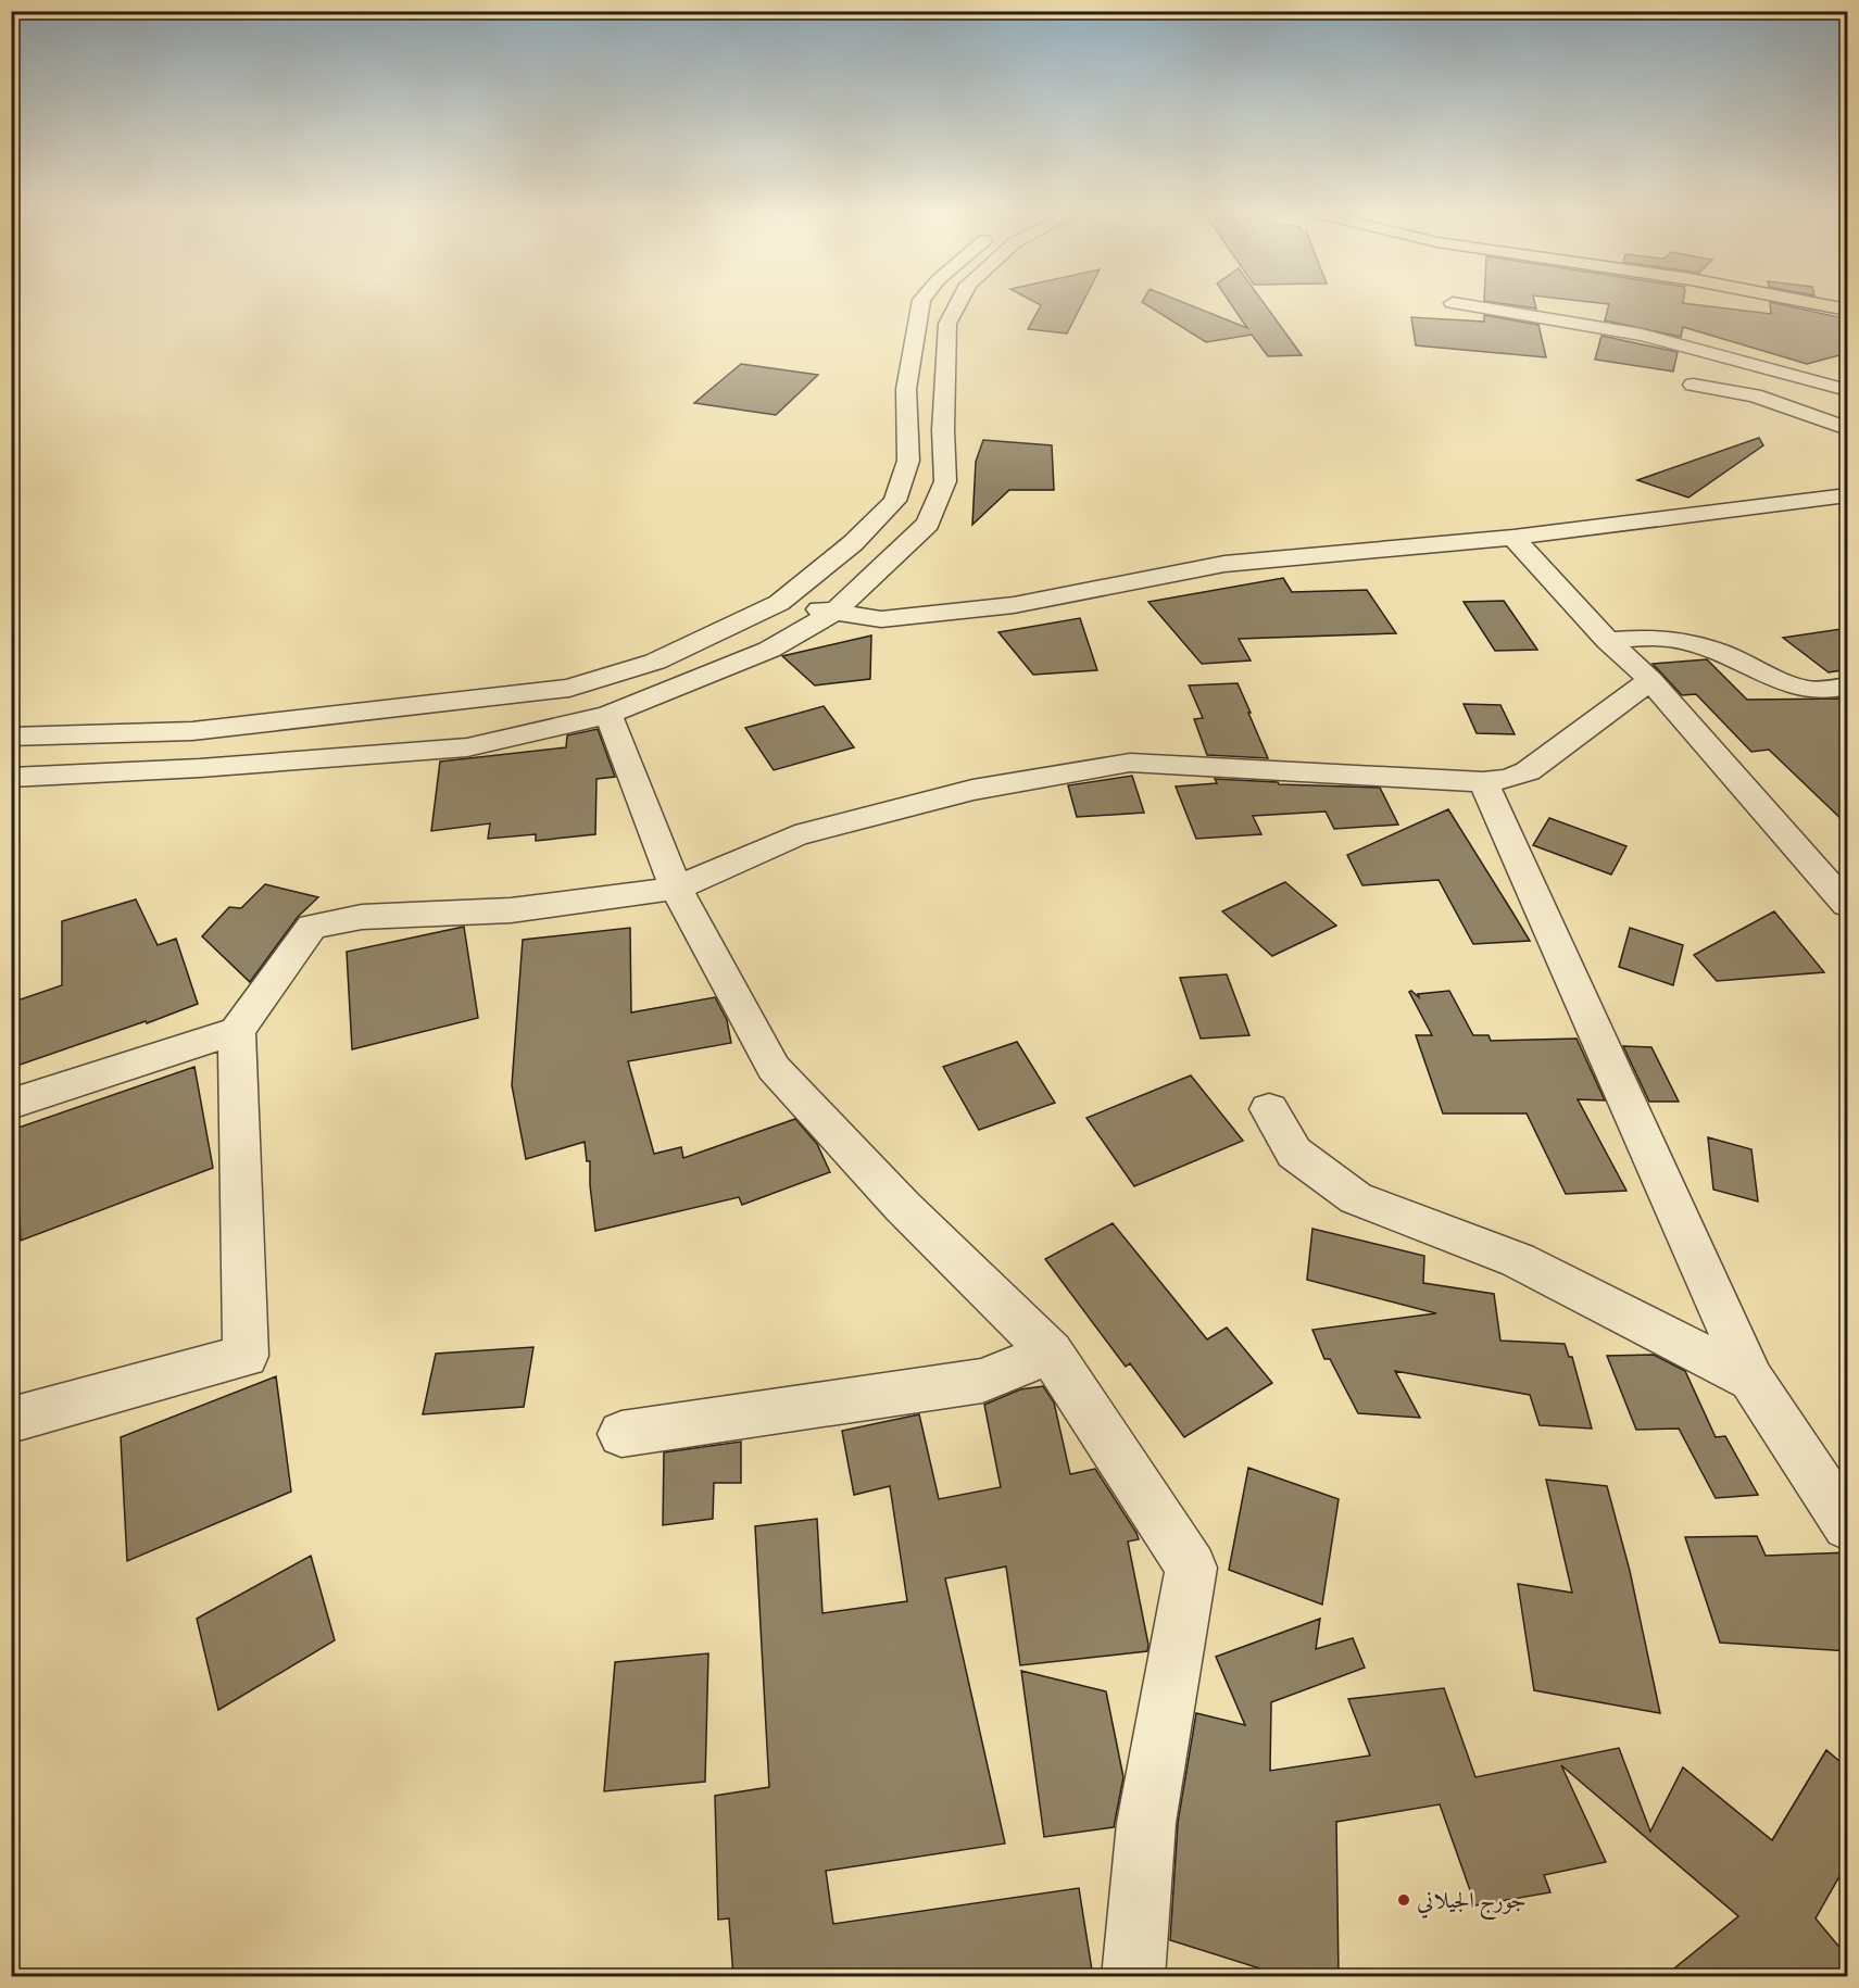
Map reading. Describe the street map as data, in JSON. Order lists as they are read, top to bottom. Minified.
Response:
{"places":["جورج الجيلاني"]}
